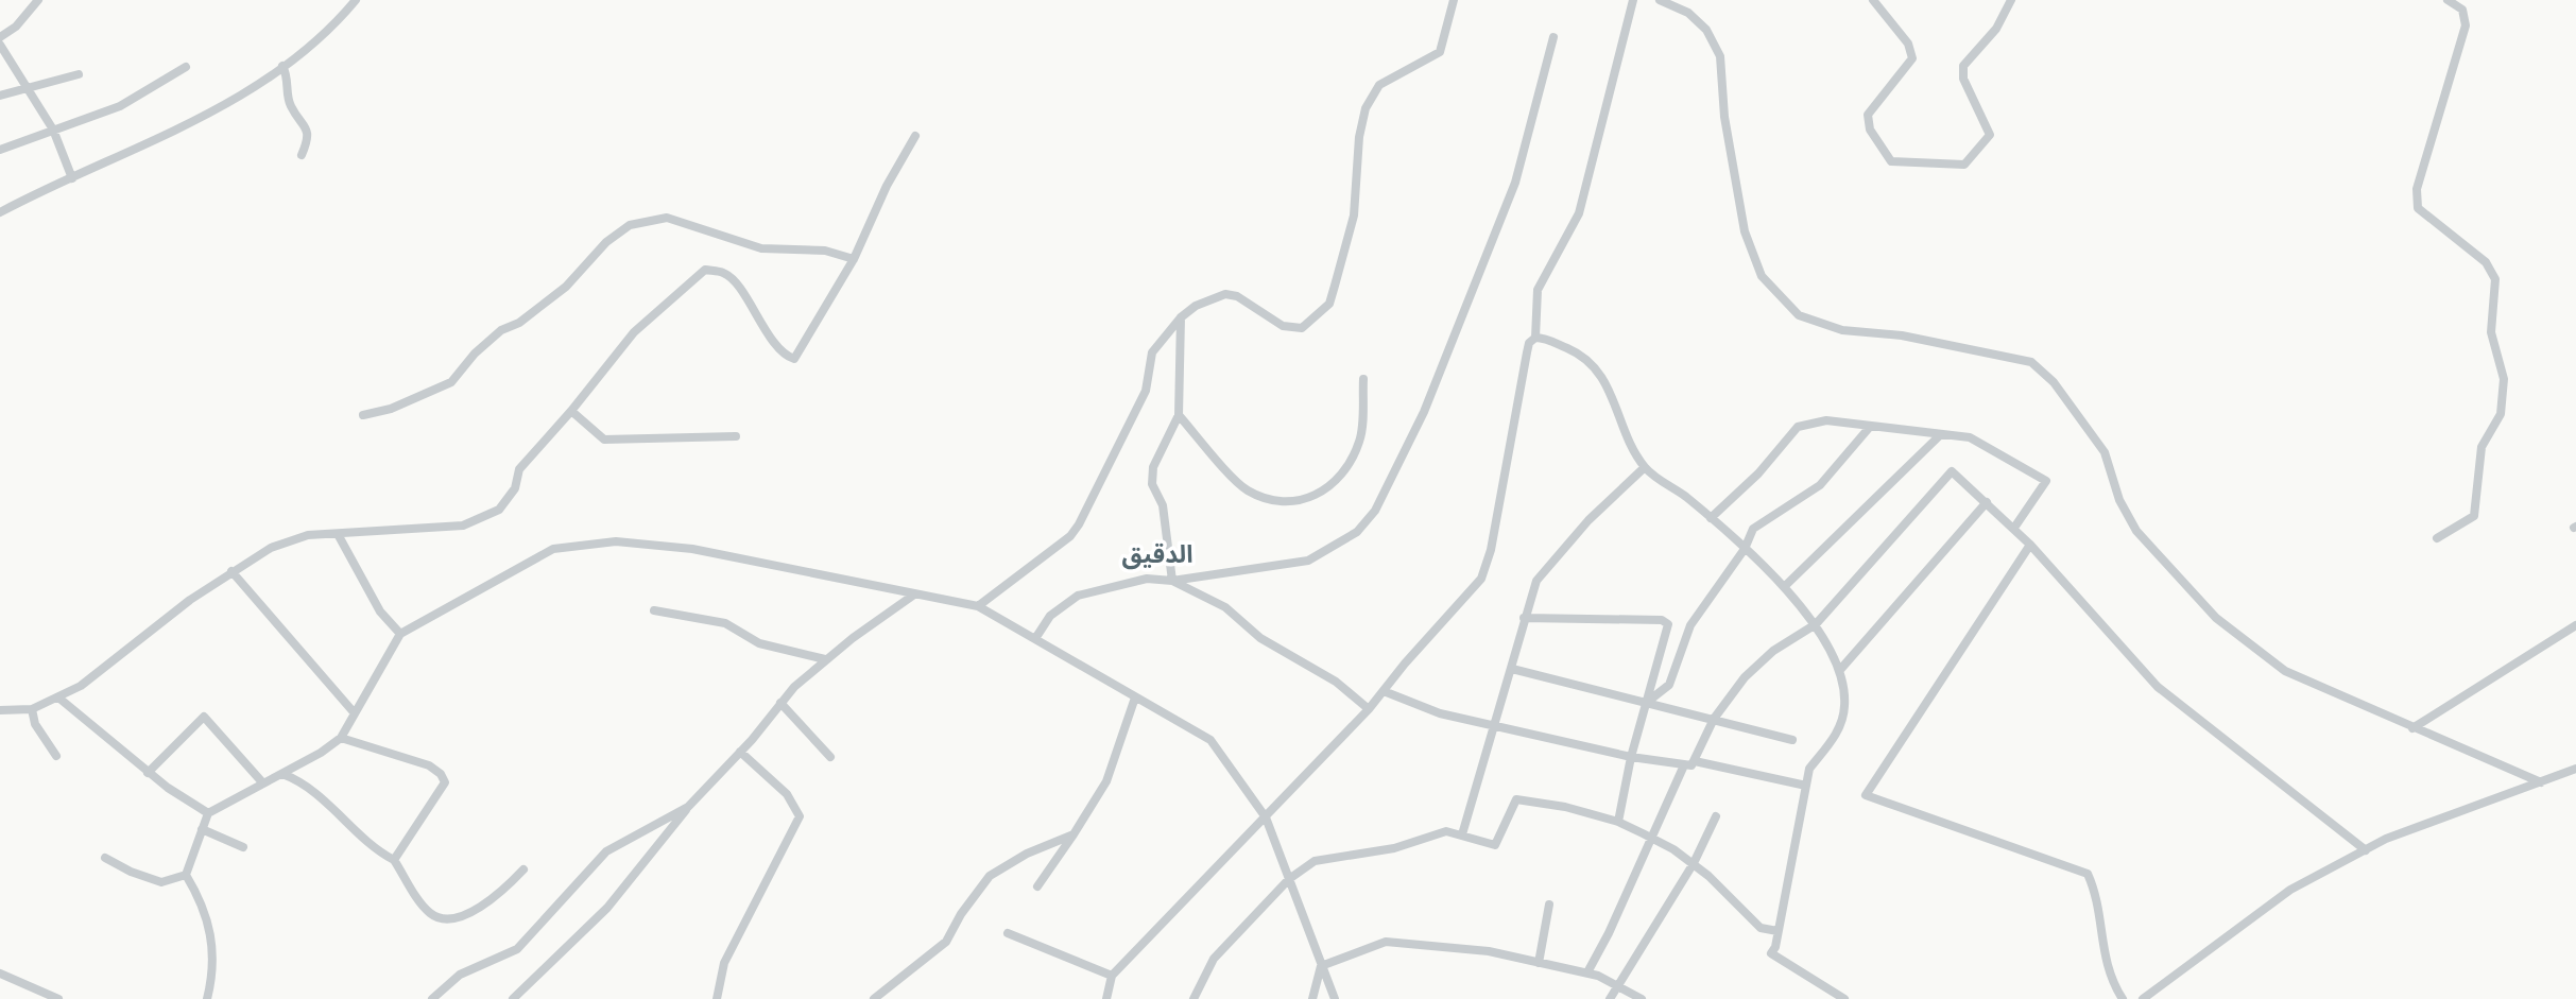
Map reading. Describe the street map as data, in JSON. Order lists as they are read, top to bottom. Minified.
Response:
{"districts":["الدقيق"]}
